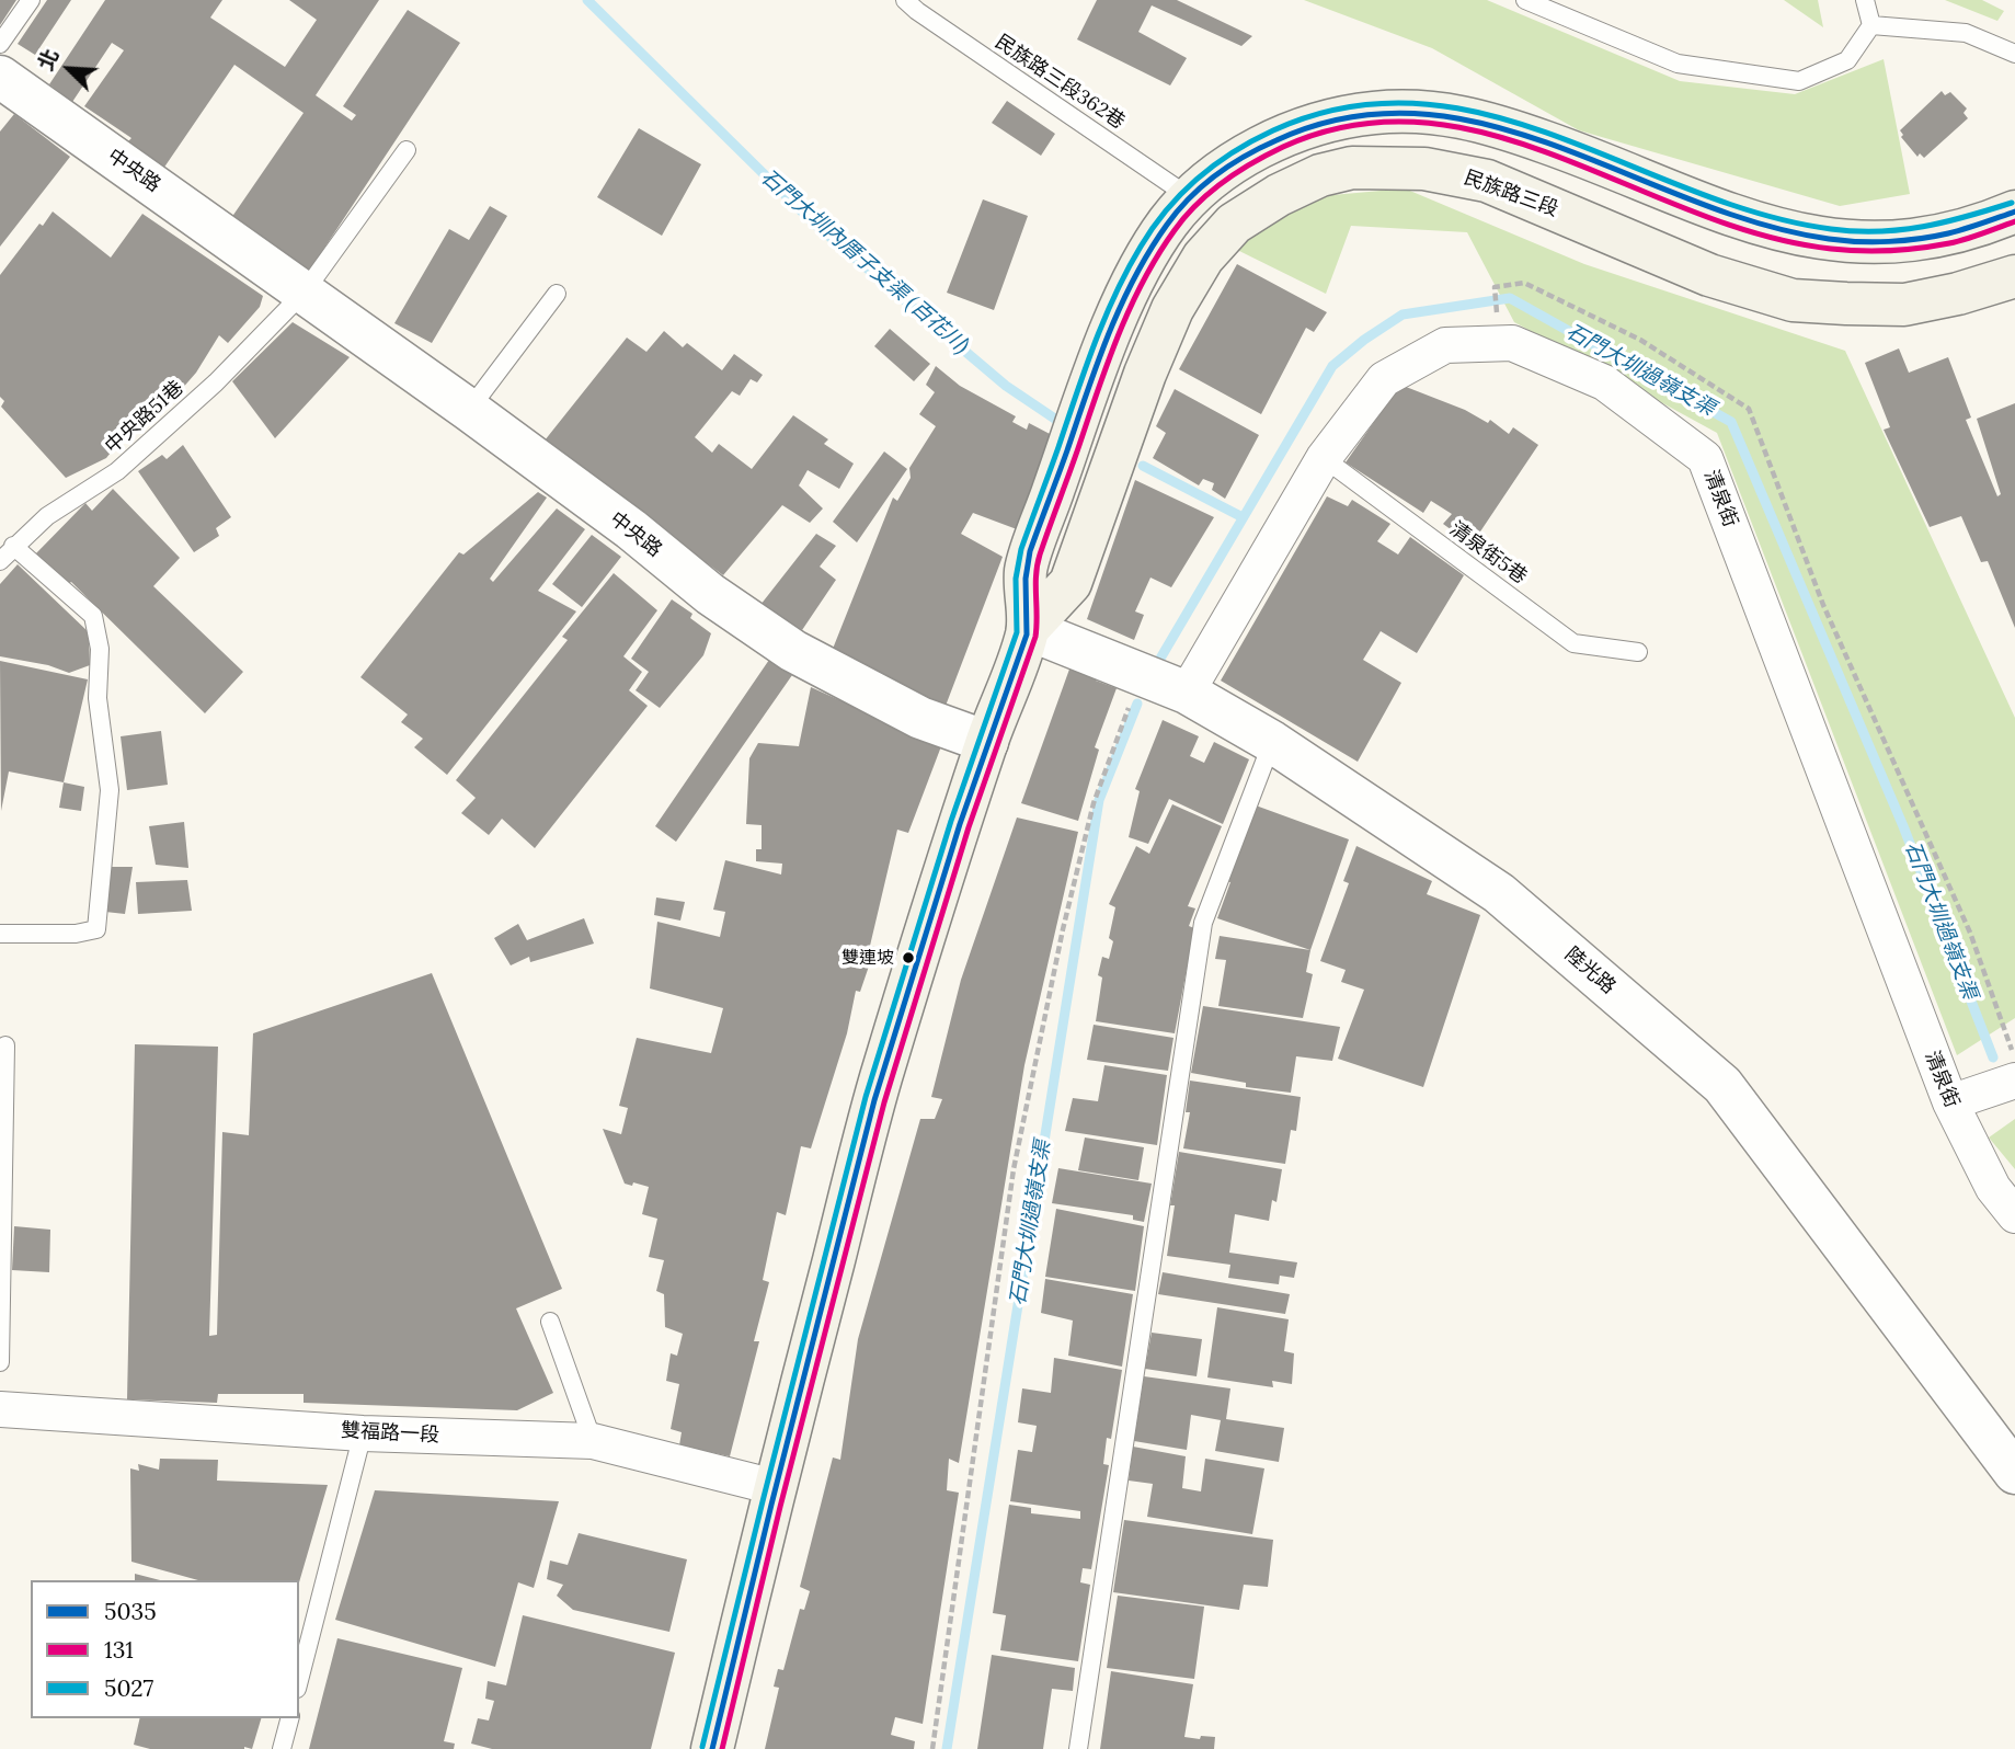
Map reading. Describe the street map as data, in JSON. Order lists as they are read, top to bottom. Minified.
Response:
{"streets":{"main road":["民族路三段"],"street":["中央路","清泉街","陸光路","雙福路一段"],"lane":["民族路三段362巷","中央路51巷","清泉街5巷"]},"crossings":[["民族路三段362巷","民族路三段"],["中央路","民族路三段"],["中央路","中央路51巷"],["民族路三段","陸光路"],["民族路三段","雙福路一段"],["清泉街","清泉街5巷"],["清泉街","陸光路"]],"water":["石門大圳內厝子支渠 (百花川)","石門大圳過嶺支渠"],"places":["雙連坡"],"lines":["transit line 5027","transit line 5035","transit line 131"],"legend":["5035","131","5027"],"north":"top left"}
